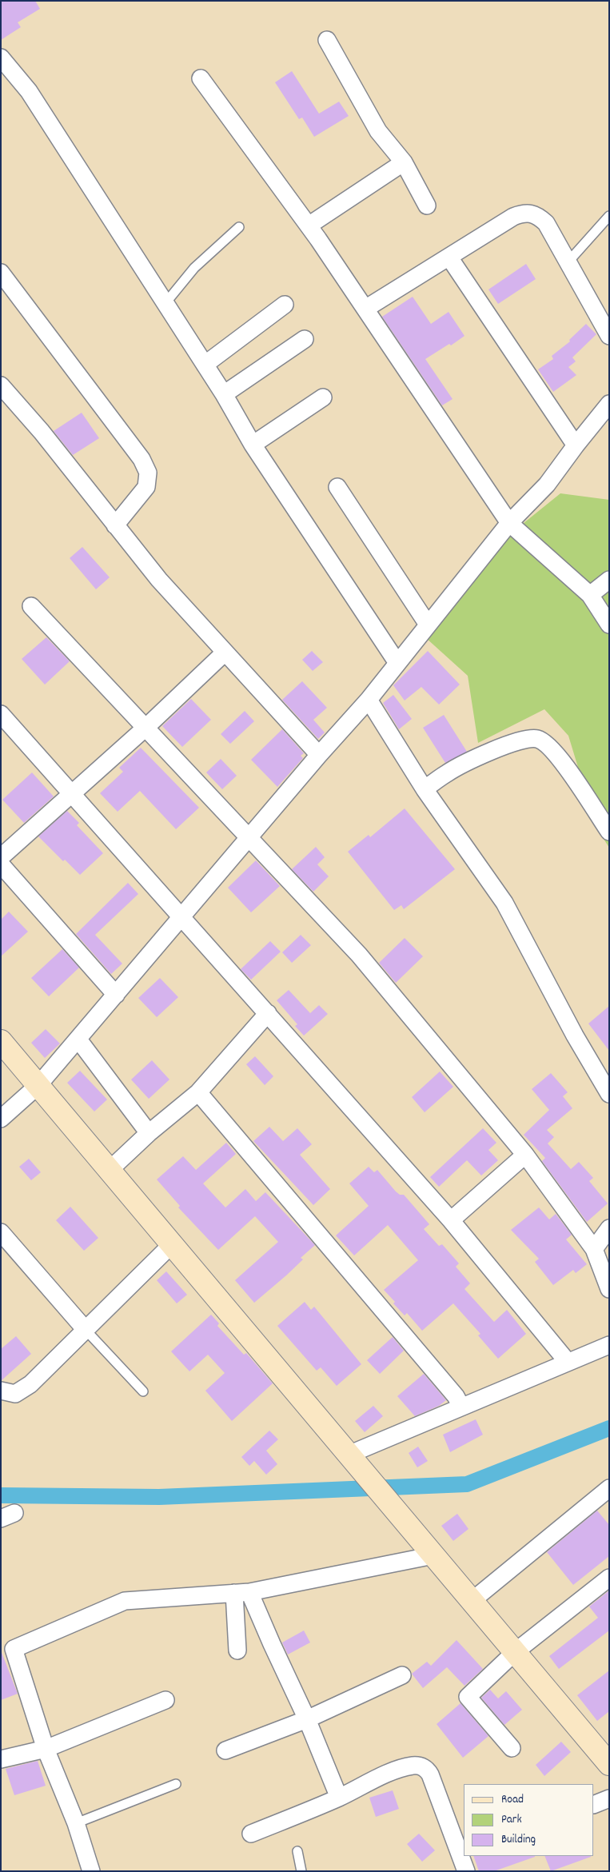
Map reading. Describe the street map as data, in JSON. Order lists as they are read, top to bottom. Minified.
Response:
{"legend":["Road","Park","Building"]}
